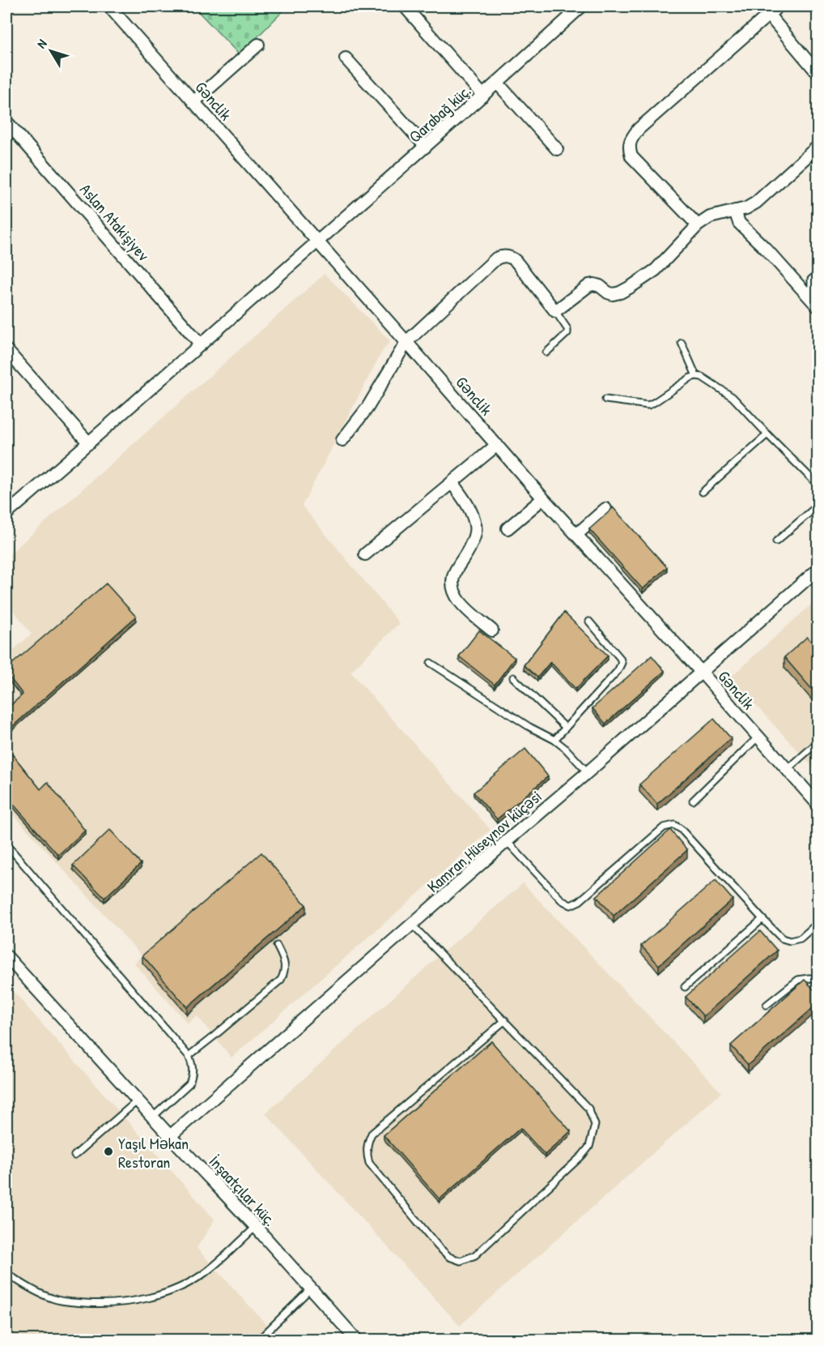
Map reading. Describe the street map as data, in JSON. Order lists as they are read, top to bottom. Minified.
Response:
{"streets":{"street":["Gənclik","Qarabağ küç.","Aslan Atakişiyev","Kamran Hüseynov küçəsi","İnşaatçılar küç."]},"crossings":[["Gənclik","Qarabağ küç."],["Gənclik","Kamran Hüseynov küçəsi"],["Qarabağ küç.","Aslan Atakişiyev"],["Kamran Hüseynov küçəsi","İnşaatçılar küç."]],"places":["Yaşıl Məkan Restoran"],"north":"top left"}
